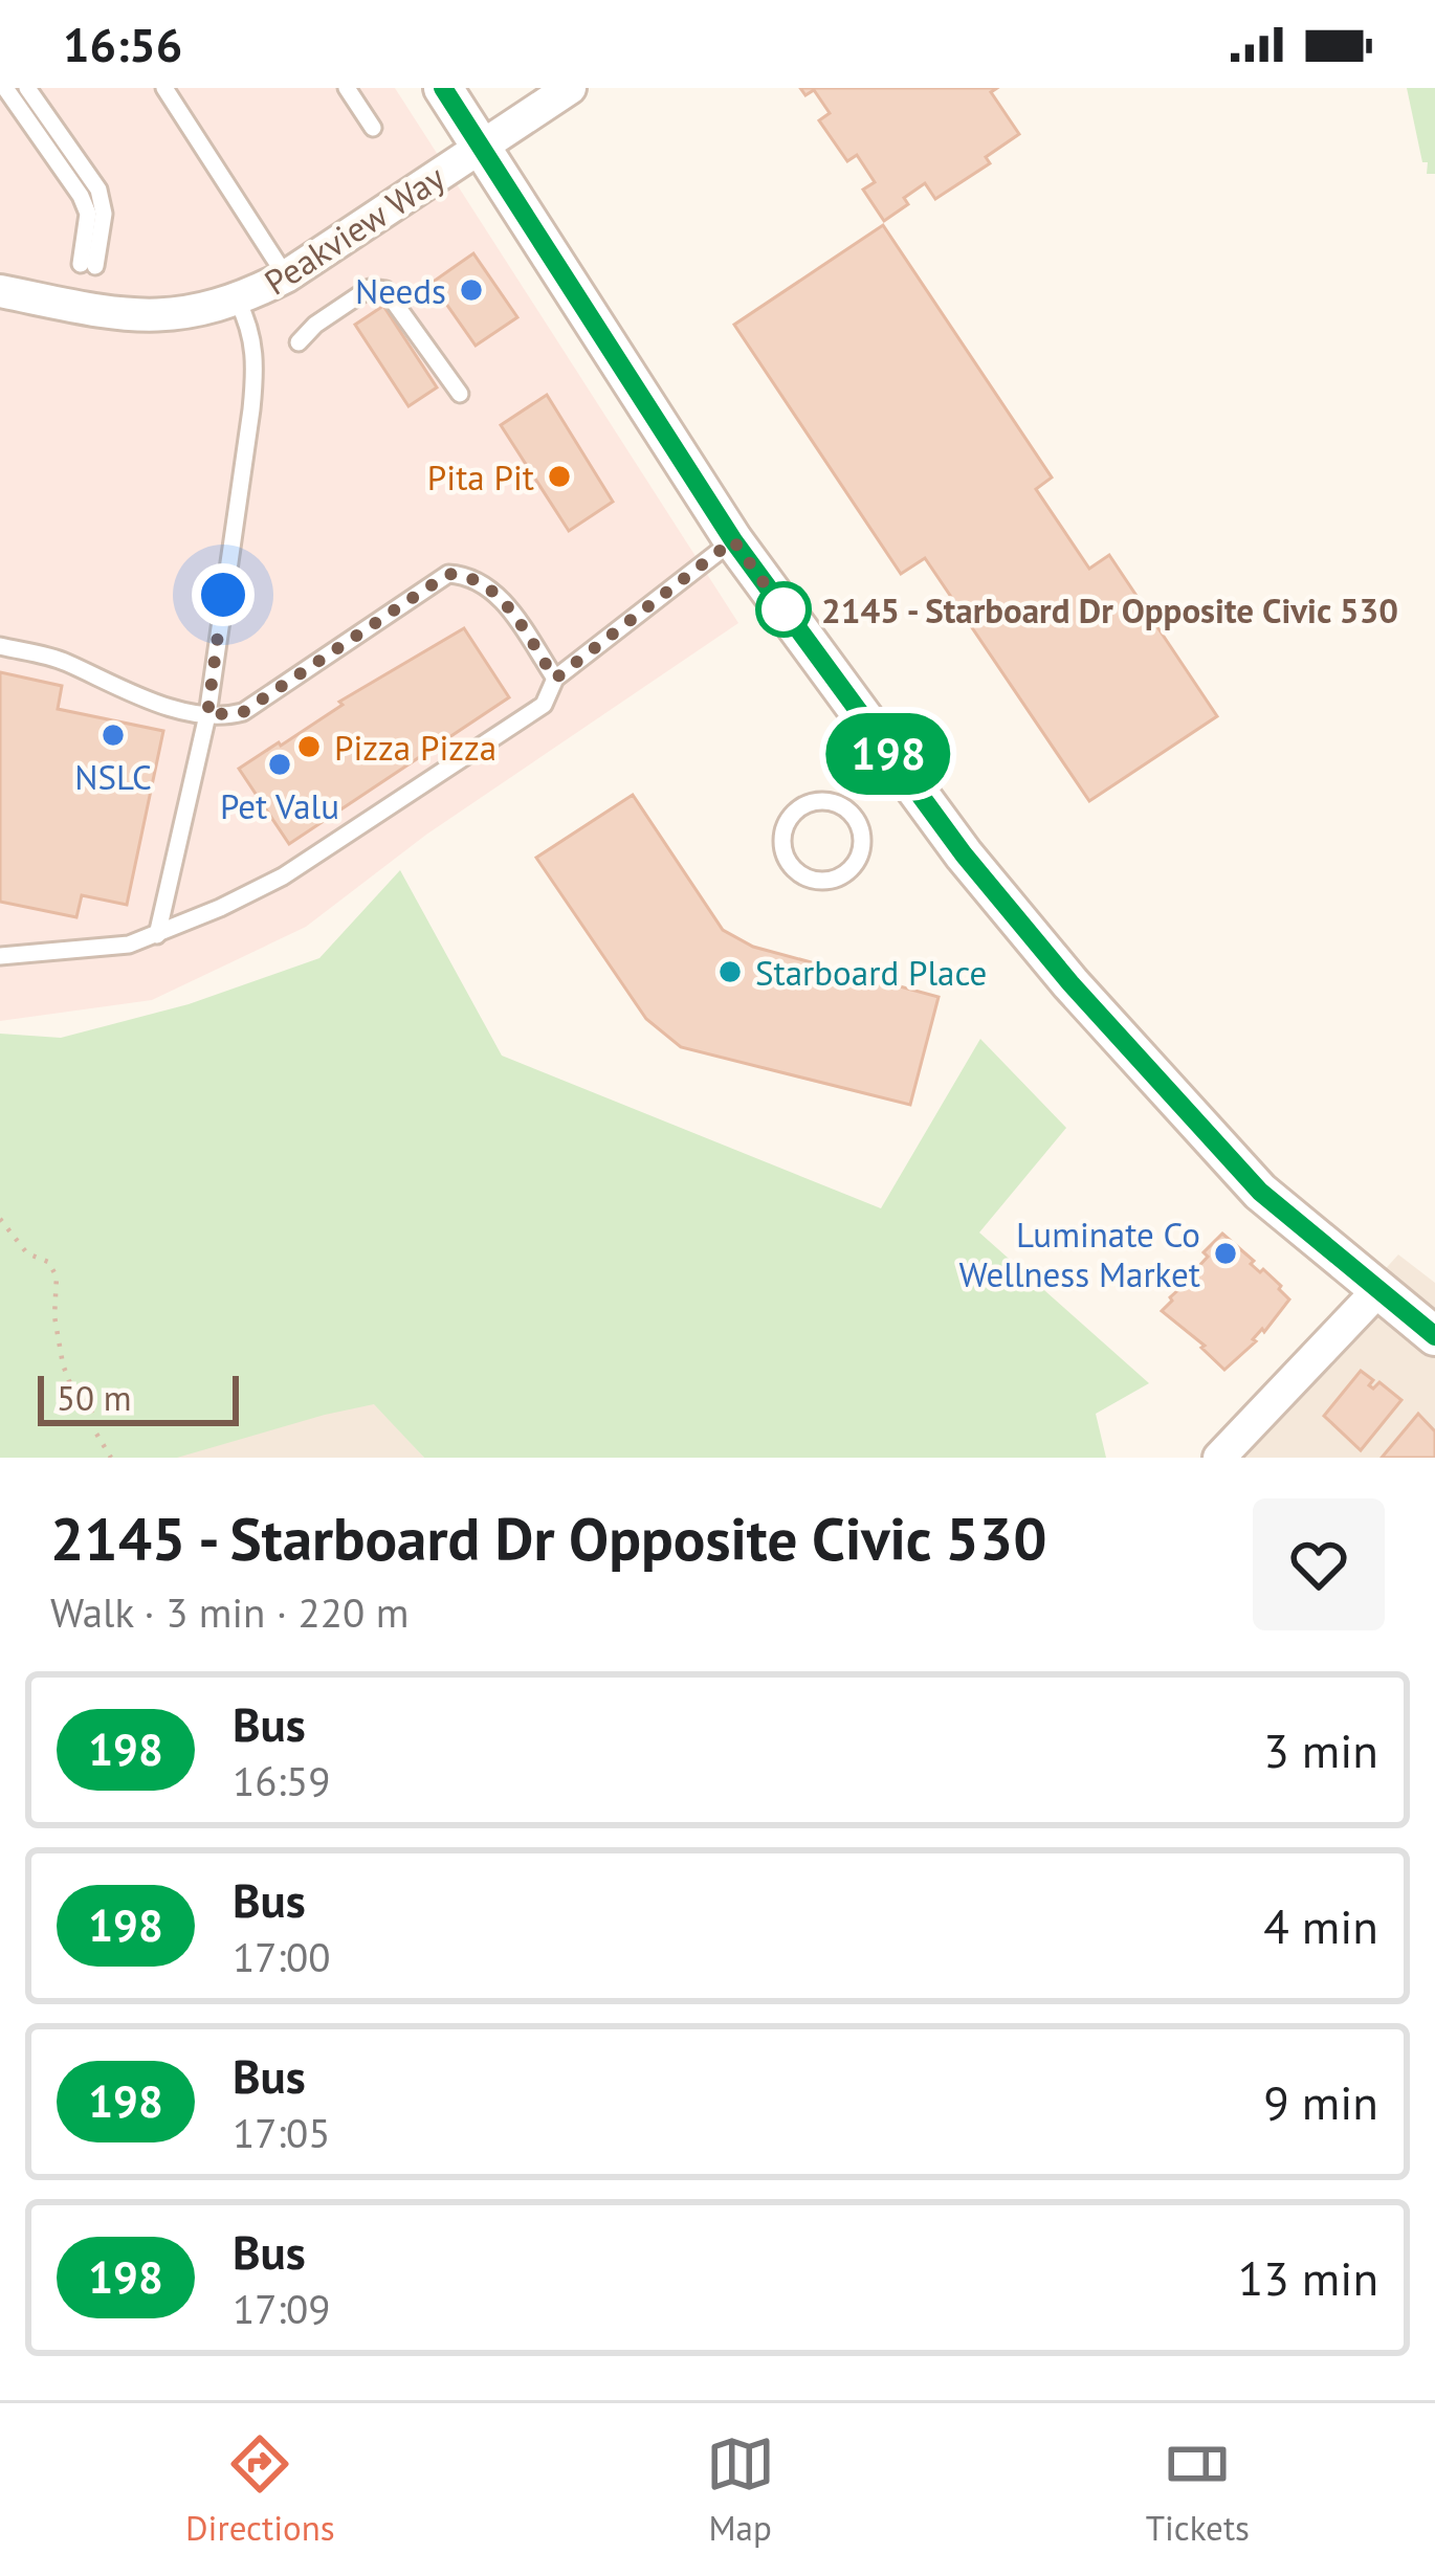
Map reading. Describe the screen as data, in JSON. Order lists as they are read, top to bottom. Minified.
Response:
{"streets":{"street":["Peakview Way"]},"places":["Needs","Pita Pit","2145 - Starboard Dr Opposite Civic 530","NSLC","Pizza Pizza","Pet Valu","Starboard Place","Luminate Co Wellness Market"],"lines":["bus line 198"],"scale_bar":"50 m","page":{"status":"16:56","on_map":"198","scale":"50 m","heading":["2145 - Starboard Dr Opposite Civic 530","Walk · 3 min · 220 m"],"list":[{"mark":"198","name":"Bus","note":"16:59","value":"3 min"},{"mark":"198","name":"Bus","note":"17:00","value":"4 min"},{"mark":"198","name":"Bus","note":"17:05","value":"9 min"},{"mark":"198","name":"Bus","note":"17:09","value":"13 min"}],"tabs":["Directions","Map","Tickets"]}}
